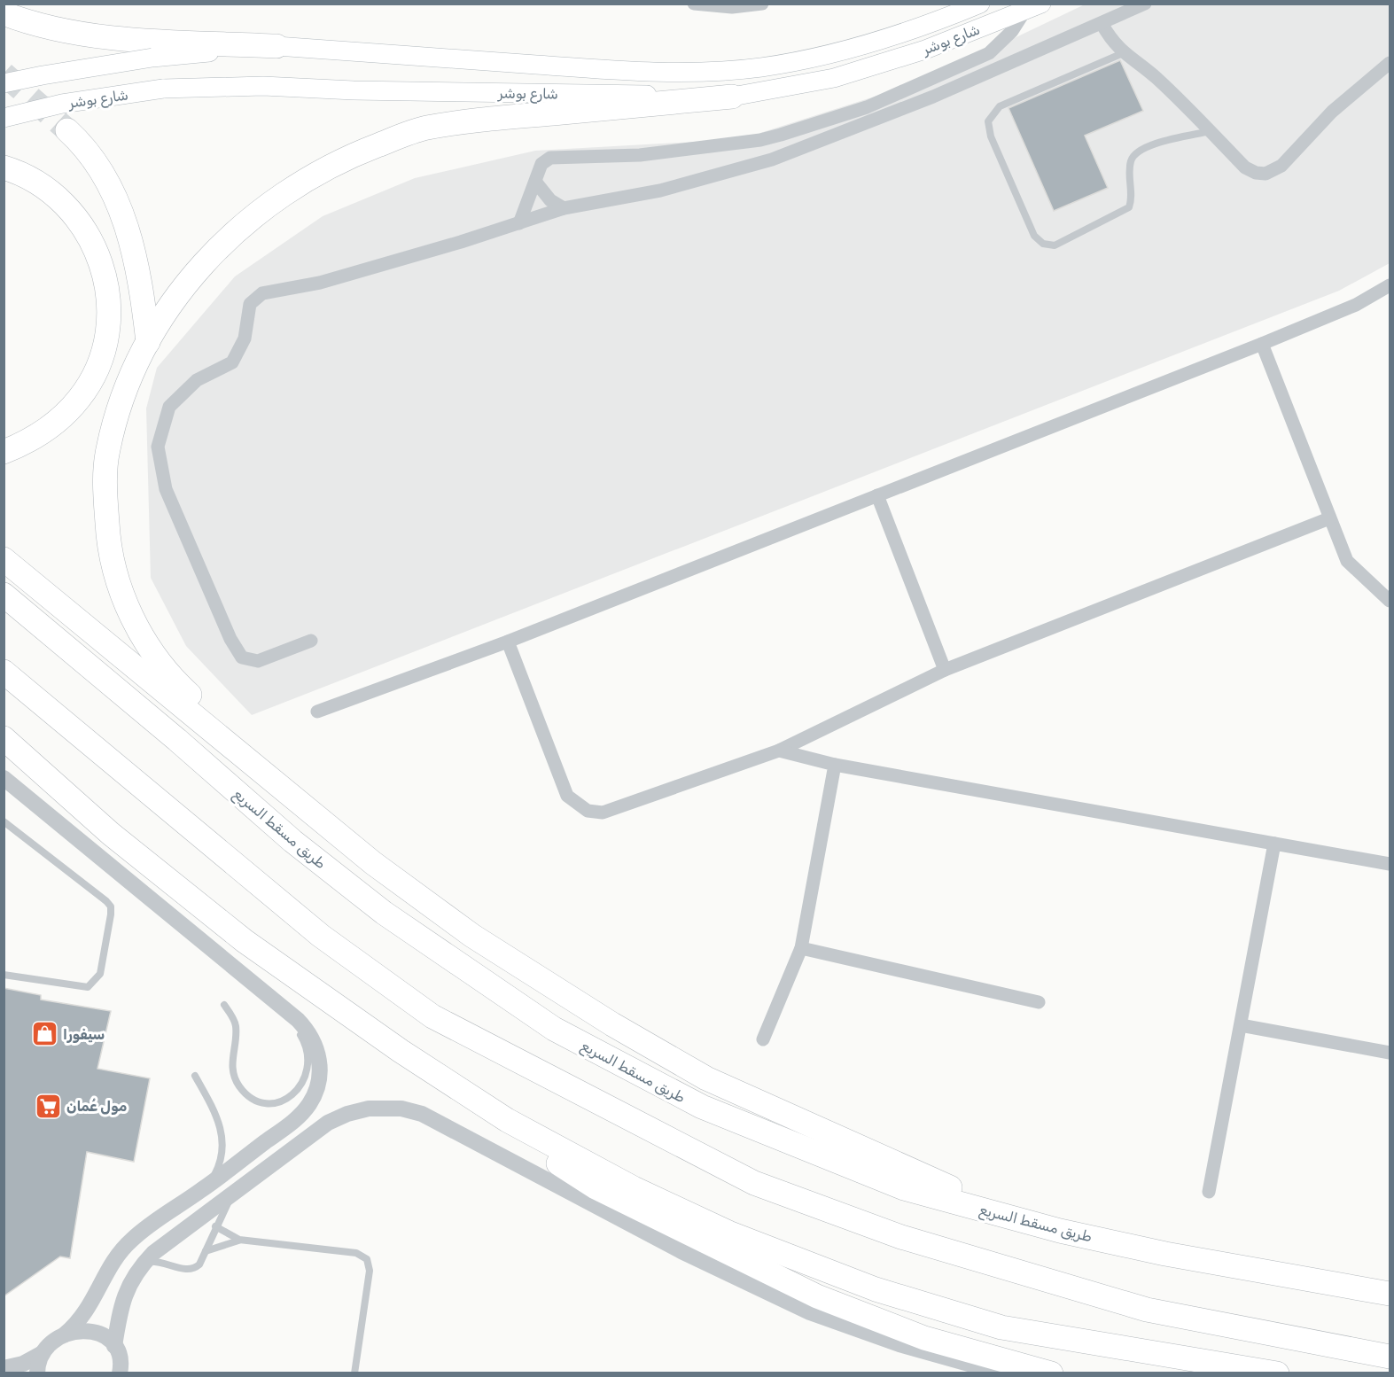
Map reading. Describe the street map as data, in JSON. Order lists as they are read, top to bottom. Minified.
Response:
{"streets":{"highway":["طريق مسقط السريع"],"main road":["شارع بوشر"]},"places":{"shop":["سيفورا"],"supermarket":["مول عُمان"]}}
